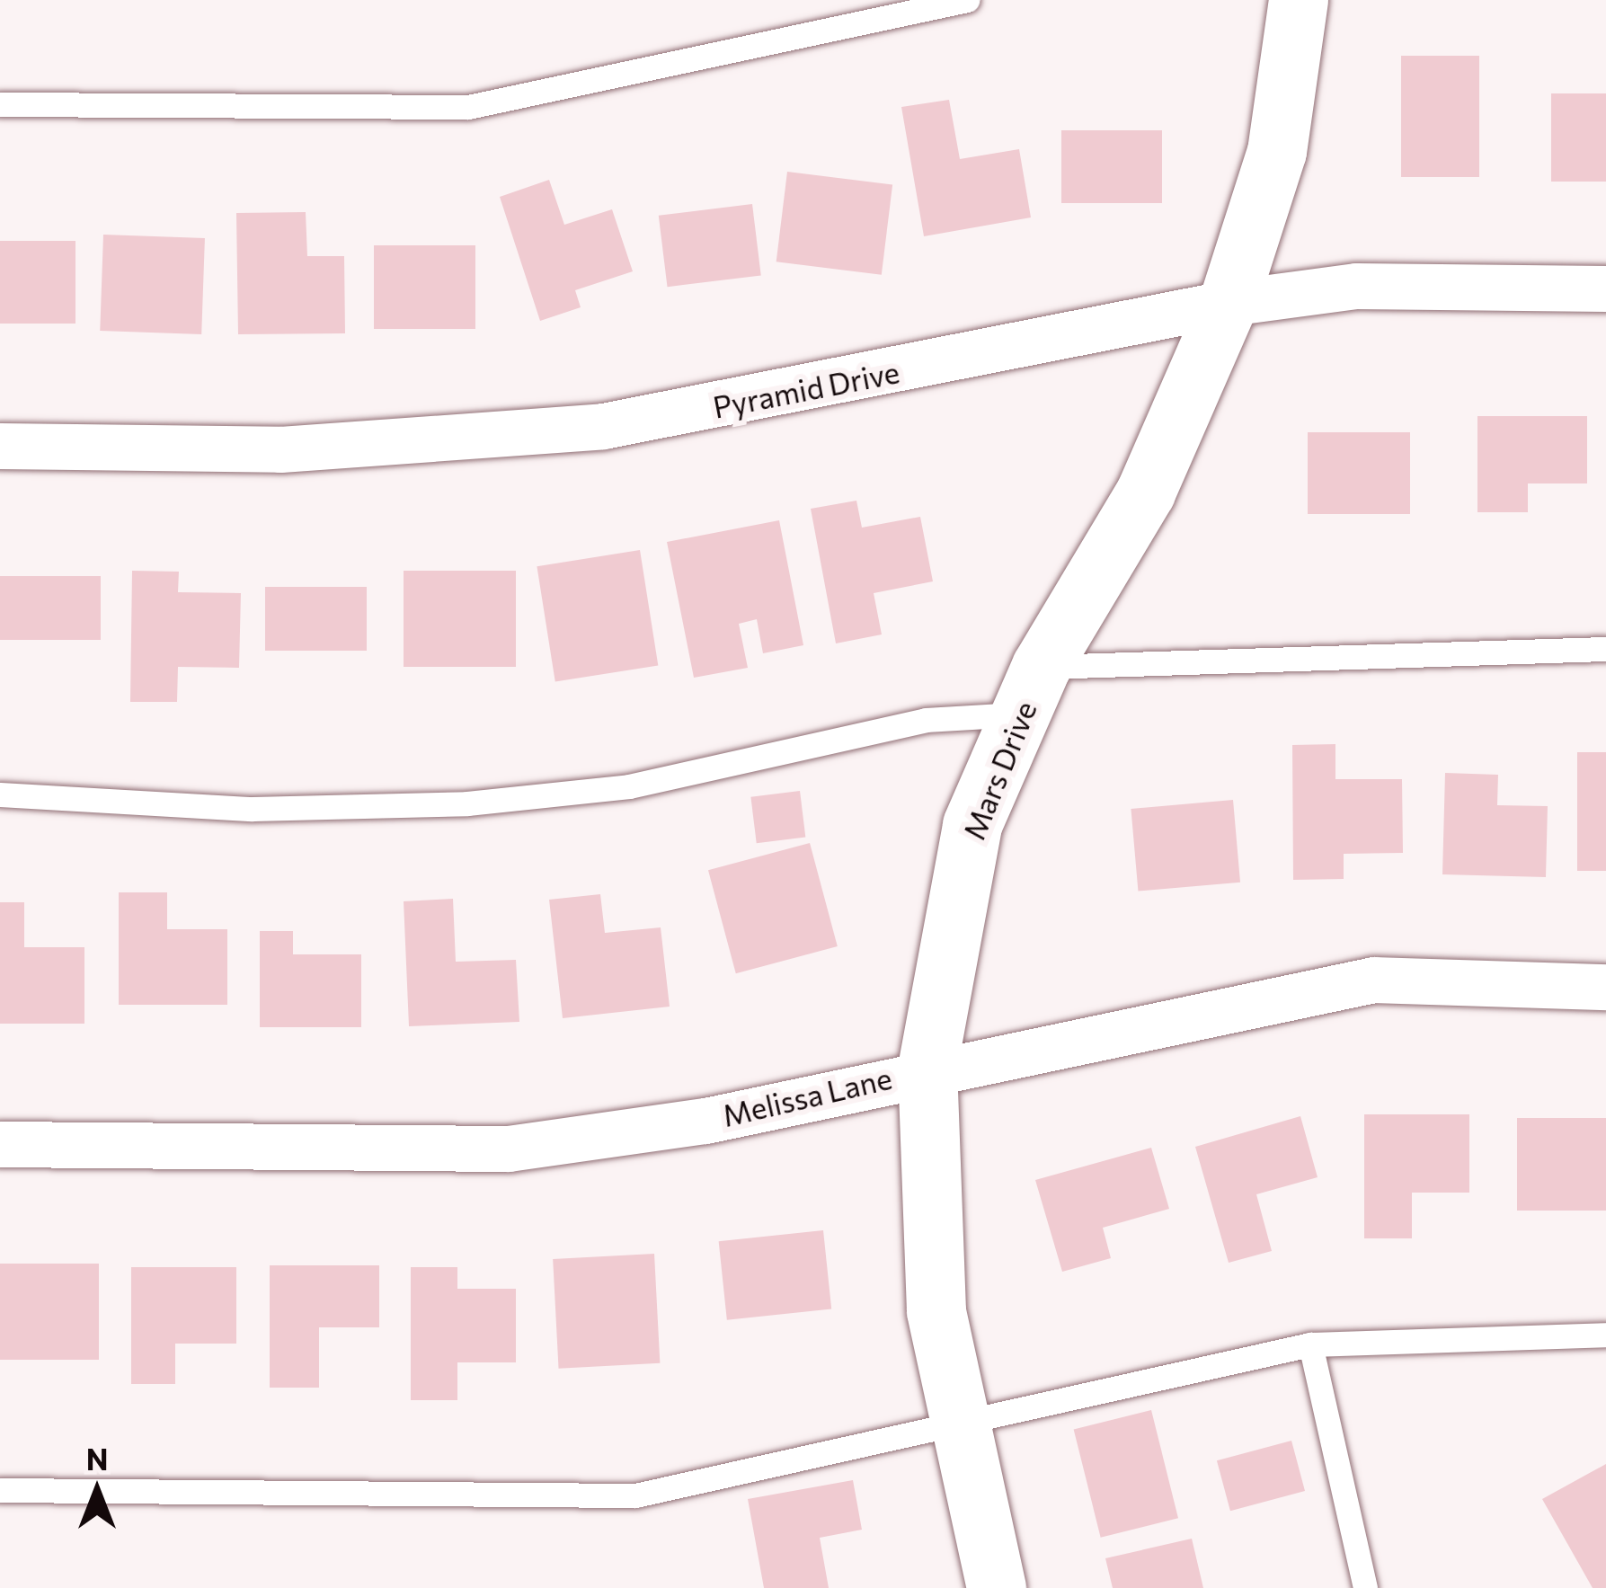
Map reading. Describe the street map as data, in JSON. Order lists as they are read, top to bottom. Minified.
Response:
{"streets":{"street":["Pyramid Drive","Mars Drive","Melissa Lane"]},"crossings":[["Pyramid Drive","Mars Drive"],["Mars Drive","Melissa Lane"]],"north":"top"}
